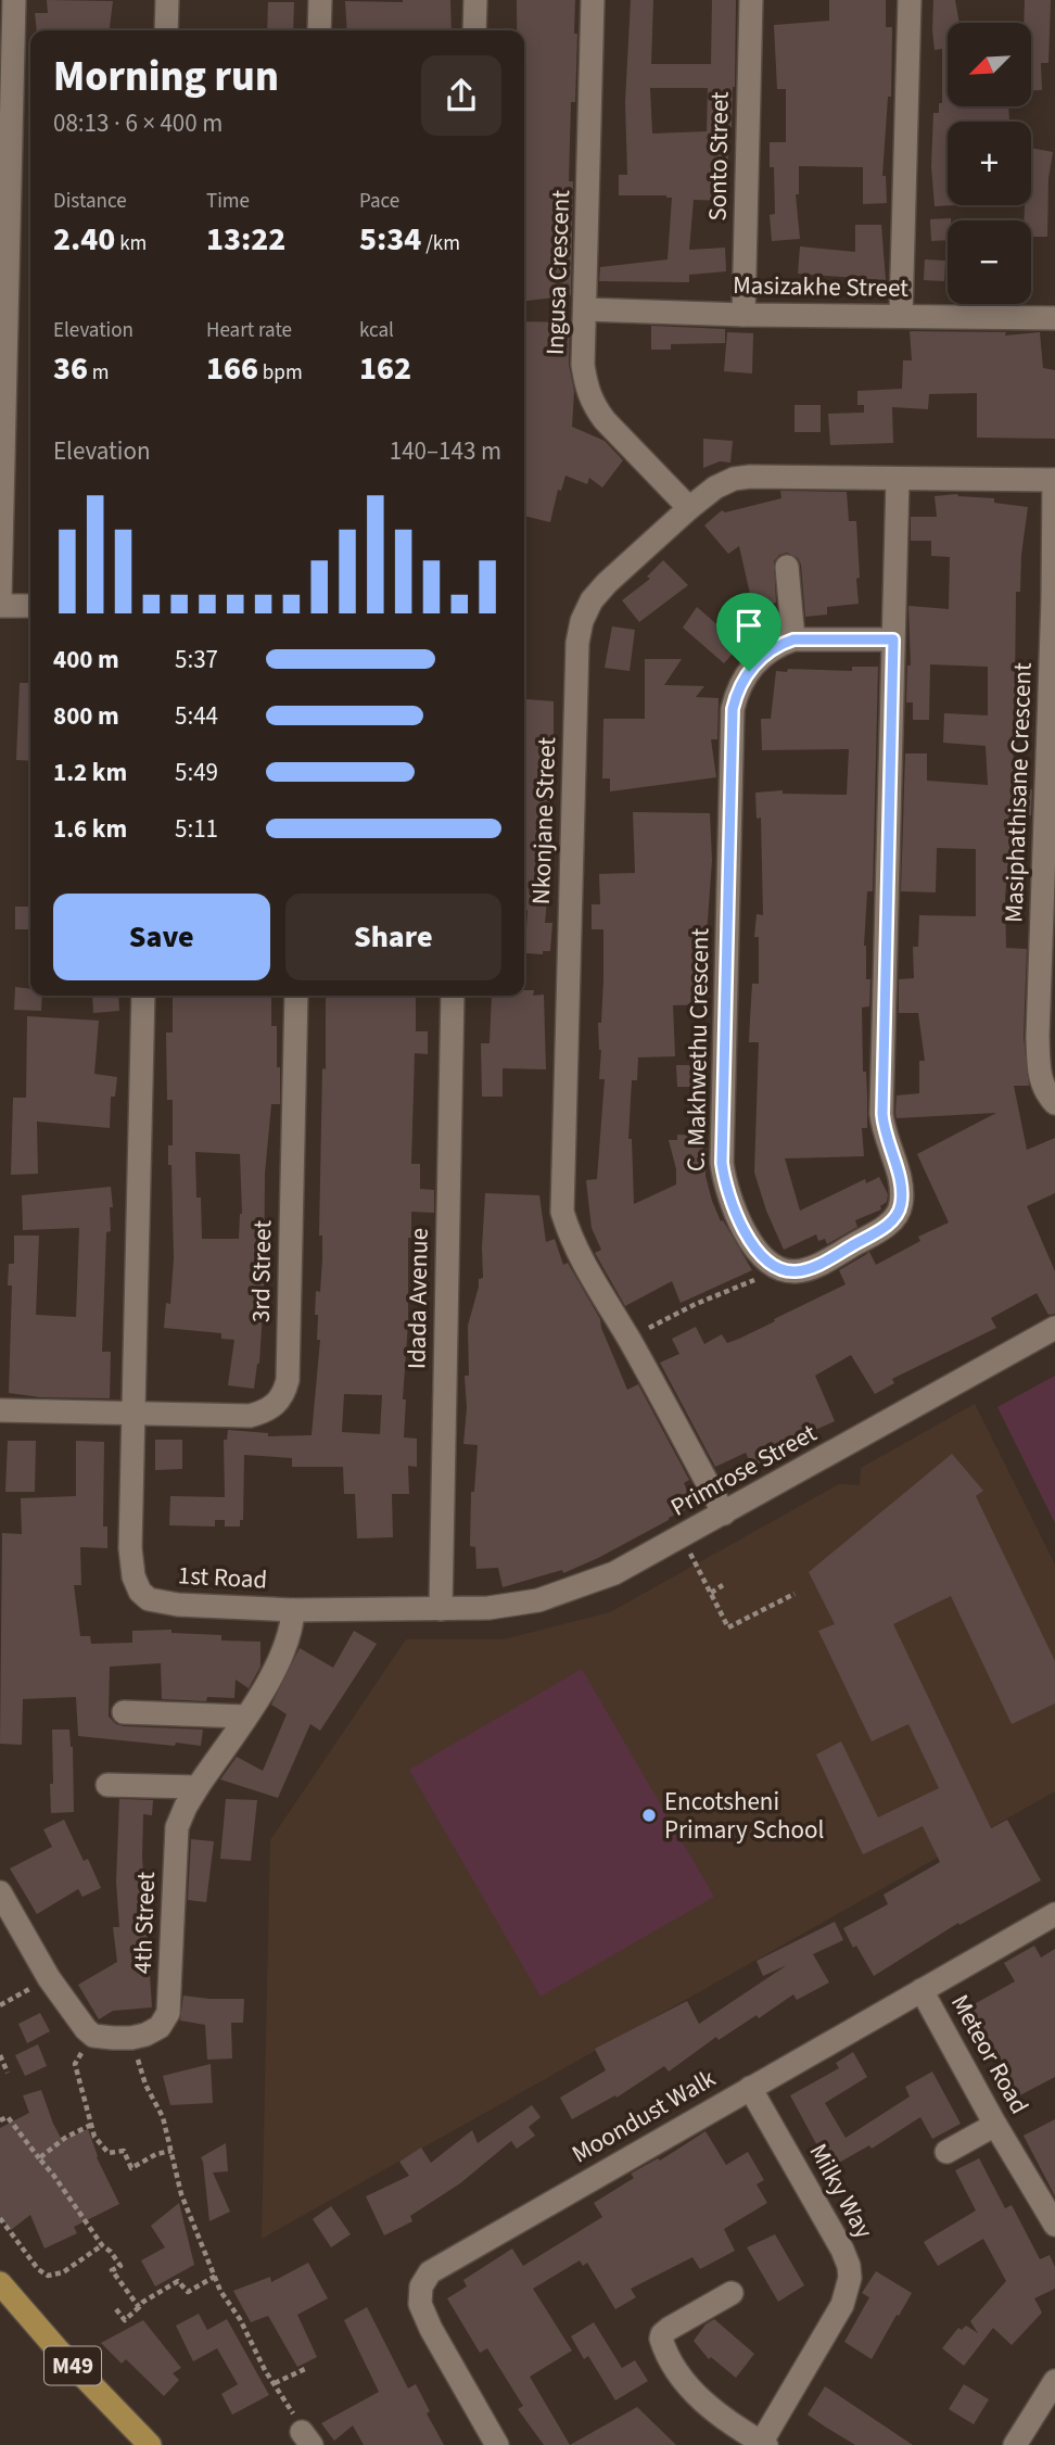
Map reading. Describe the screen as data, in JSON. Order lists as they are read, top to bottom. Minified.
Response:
{"streets":{"main road":["M49"],"street":["Sonto Street","Ingusa Crescent","Masizakhe Street","Masiphathisane Crescent","Nkonjane Street","C. Makhwethu Crescent","3rd Street","Idada Avenue","Primrose Street","1st Road","4th Street","Meteor Road","Moondust Walk","Milky Way"]},"crossings":[["Sonto Street","Masizakhe Street"],["Ingusa Crescent","Masizakhe Street"],["Ingusa Crescent","Nkonjane Street"],["Masiphathisane Crescent","Nkonjane Street"],["Nkonjane Street","Primrose Street"],["3rd Street","1st Road"],["Idada Avenue","Primrose Street"],["Idada Avenue","1st Road"],["Primrose Street","1st Road"],["1st Road","4th Street"],["Meteor Road","Moondust Walk"],["Moondust Walk","Milky Way"]],"places":["Encotsheni Primary School"],"north":"bottom left","page":{"map_buttons":["+","−"],"heading":["Morning run","08:13 · 6 × 400 m"],"stats":[["Distance","2.40 km"],["Time","13:22"],["Pace","5:34 /km"],["Elevation","36 m"],["Heart rate","166 bpm"],["kcal","162"]],"chart":["Elevation","140–143 m"],"list":[{"name":"400 m","note":"5:37"},{"name":"800 m","note":"5:44"},{"name":"1.2 km","note":"5:49"},{"name":"1.6 km","note":"5:11"}],"buttons":["Save","Share"]}}
